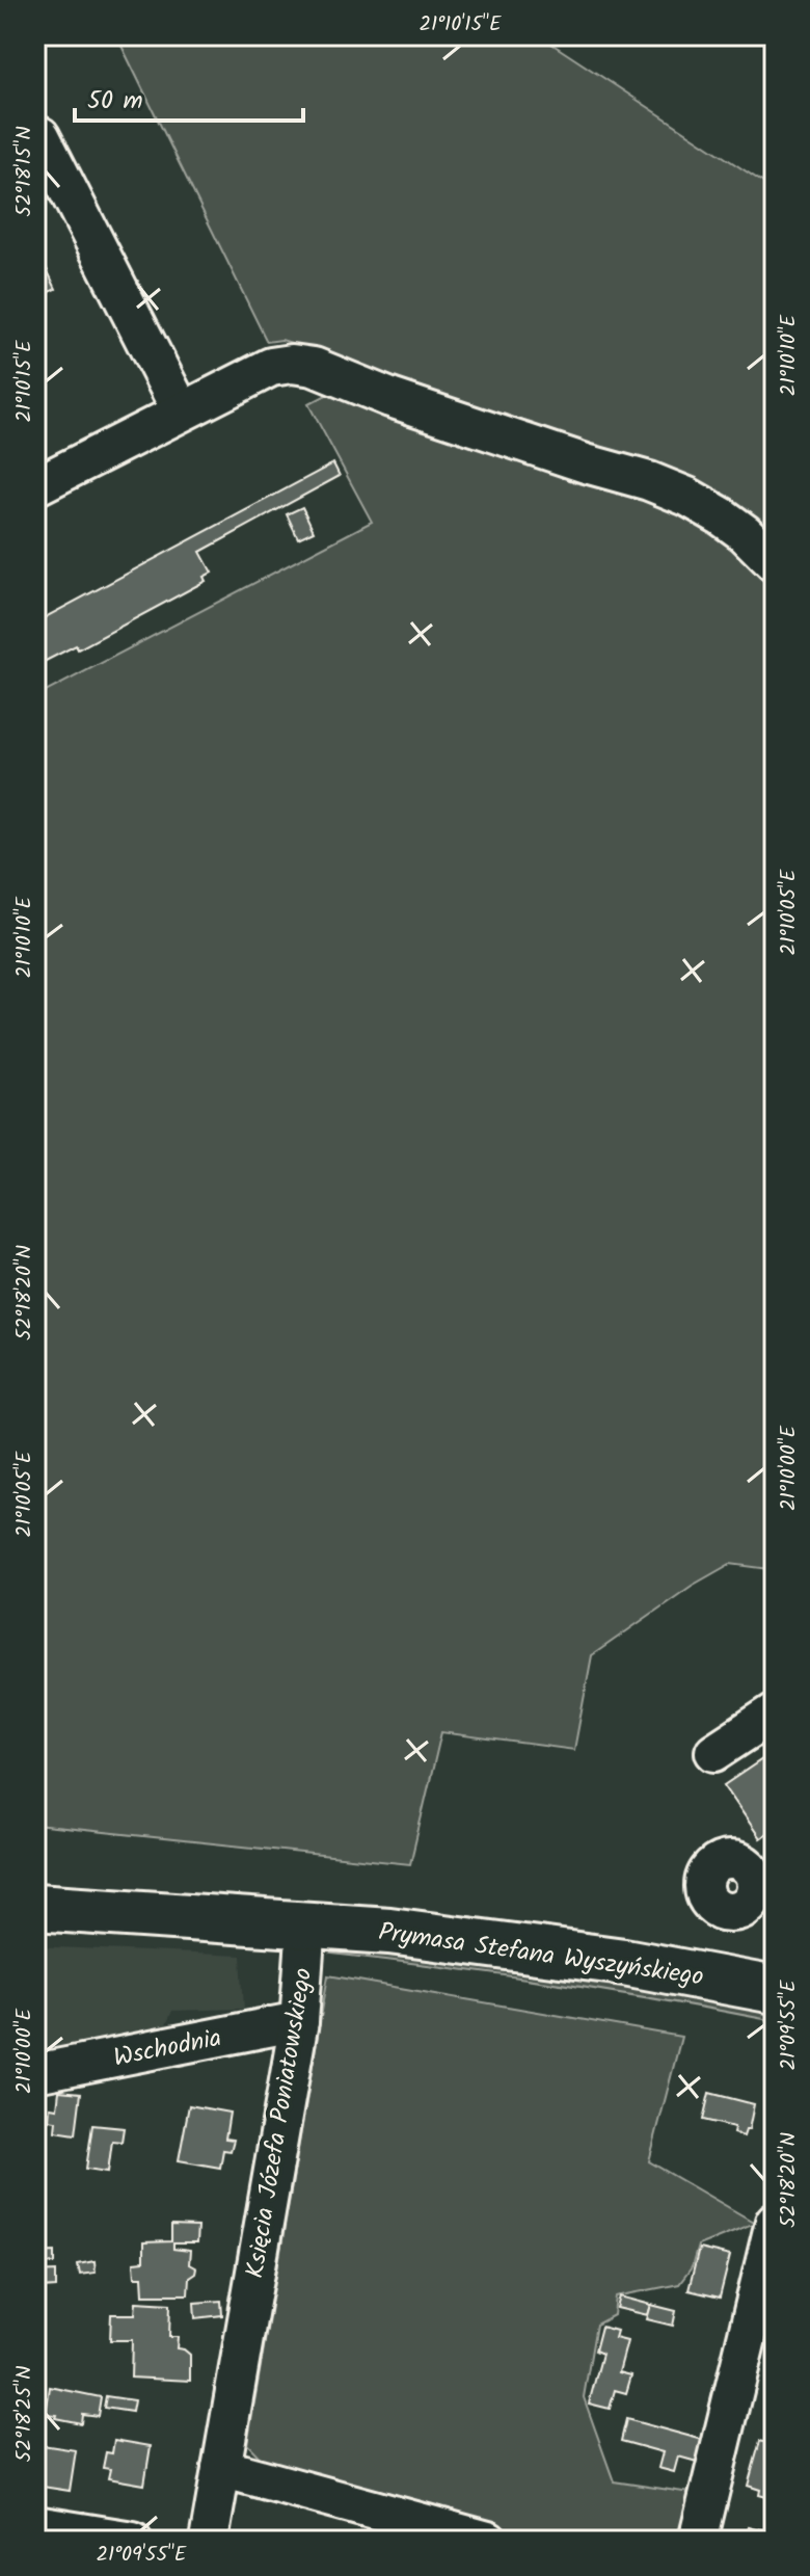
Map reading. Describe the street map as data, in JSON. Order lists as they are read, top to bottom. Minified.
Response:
{"streets":{"main road":["Prymasa Stefana Wyszyńskiego"],"street":["Wschodnia","Księcia Józefa Poniatowskiego"]},"crossings":[["Prymasa Stefana Wyszyńskiego","Księcia Józefa Poniatowskiego"],["Wschodnia","Księcia Józefa Poniatowskiego"]],"scale_bar":"50 m","coordinates":["21°10'15\"E","52°18'15\"N","21°10'10\"E","21°10'05\"E","52°18'20\"N","21°10'00\"E","21°09'55\"E","52°18'25\"N"]}
